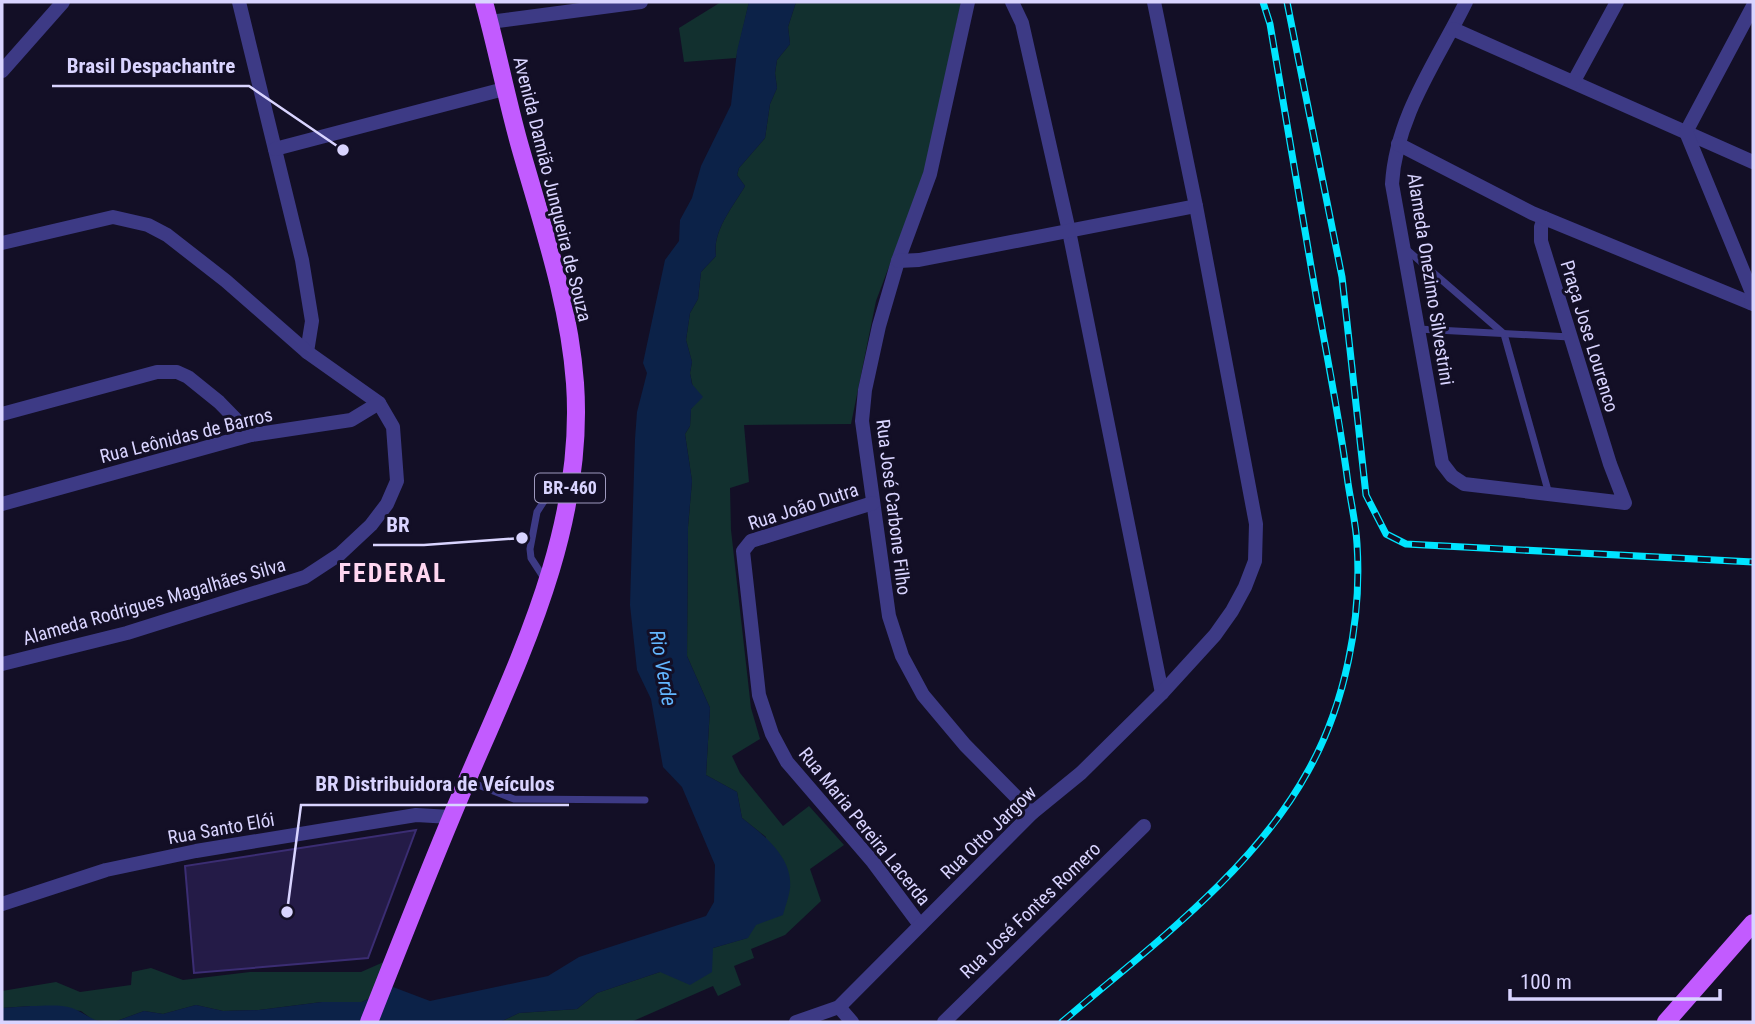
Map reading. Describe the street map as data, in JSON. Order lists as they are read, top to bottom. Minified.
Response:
{"streets":{"main road":["Avenida Damião Junqueira de Souza","BR-460"],"street":["Alameda Onezimo Silvestrini","Praça Jose Lourenco","Rua Leônidas de Barros","Rua João Dutra","Rua José Carbone Filho","Alameda Rodrigues Magalhães Silva","Rua Maria Pereira Lacerda","Rua Santo Elói","Rua Otto Jargow","Rua José Fontes Romero"]},"crossings":[["Avenida Damião Junqueira de Souza","Rua Santo Elói"],["Alameda Onezimo Silvestrini","Praça Jose Lourenco"],["Rua Leônidas de Barros","Alameda Rodrigues Magalhães Silva"],["Rua João Dutra","Rua José Carbone Filho"],["Rua João Dutra","Rua Maria Pereira Lacerda"],["Rua José Carbone Filho","Rua Otto Jargow"],["Rua Maria Pereira Lacerda","Rua Otto Jargow"]],"districts":["FEDERAL"],"water":["Rio Verde"],"places":["Brasil Despachantre","BR","BR Distribuidora de Veículos"],"scale_bar":"100 m"}
